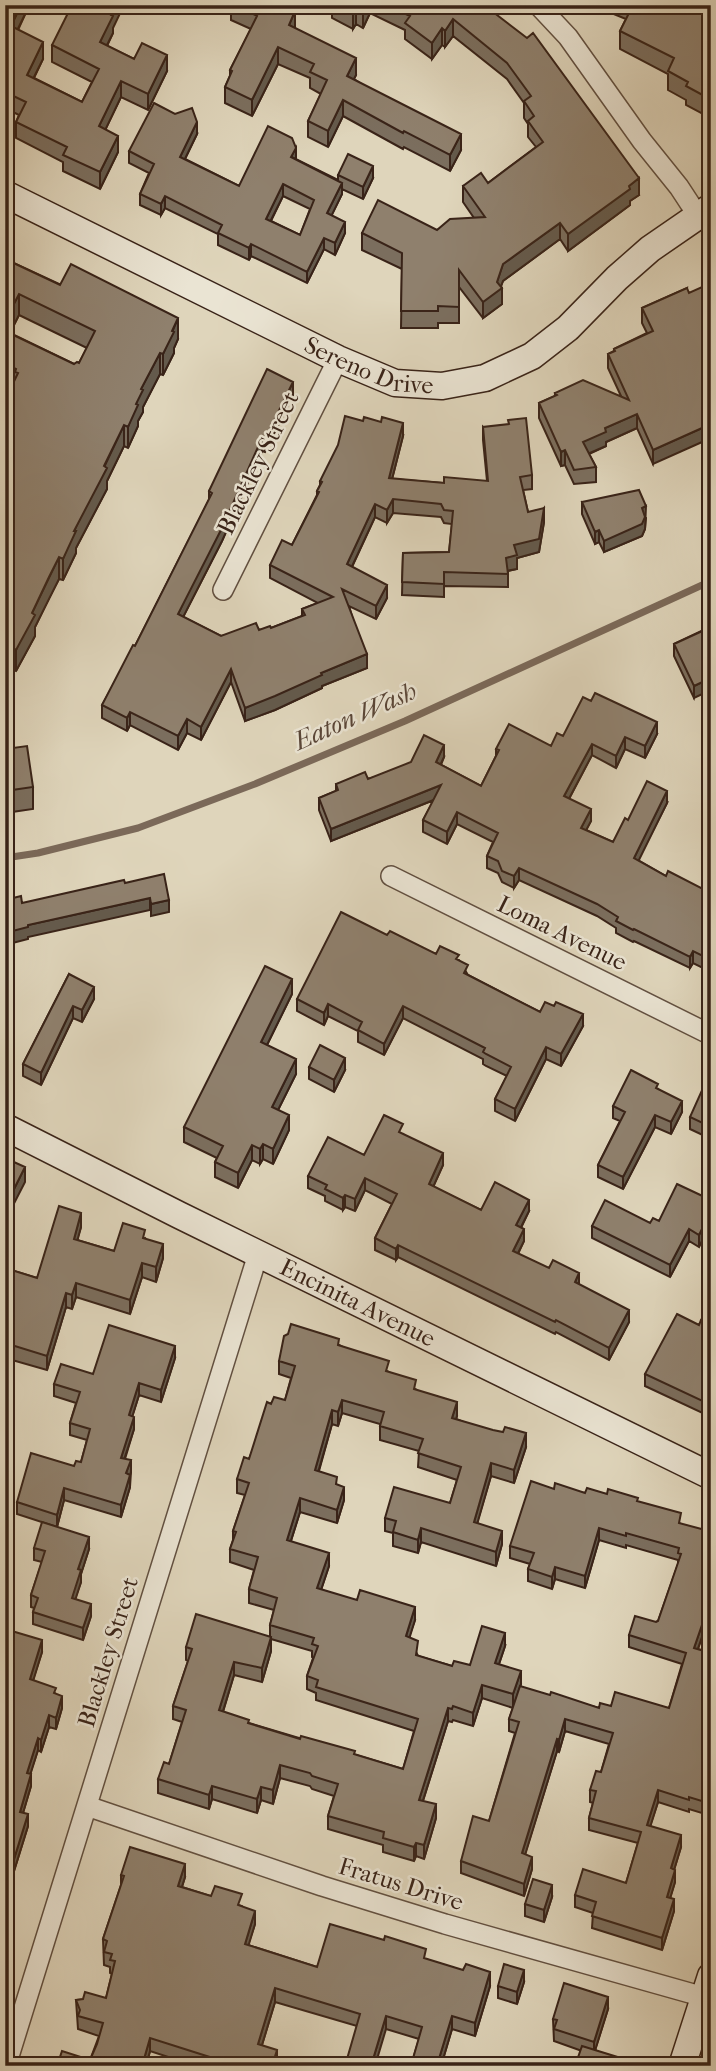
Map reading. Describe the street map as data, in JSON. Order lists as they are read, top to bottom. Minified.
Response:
{"streets":{"street":["Sereno Drive","Blackley Street","Loma Avenue","Encinita Avenue","Fratus Drive"]},"crossings":[["Sereno Drive","Blackley Street"],["Blackley Street","Encinita Avenue"],["Blackley Street","Fratus Drive"]],"water":["Eaton Wash"]}
